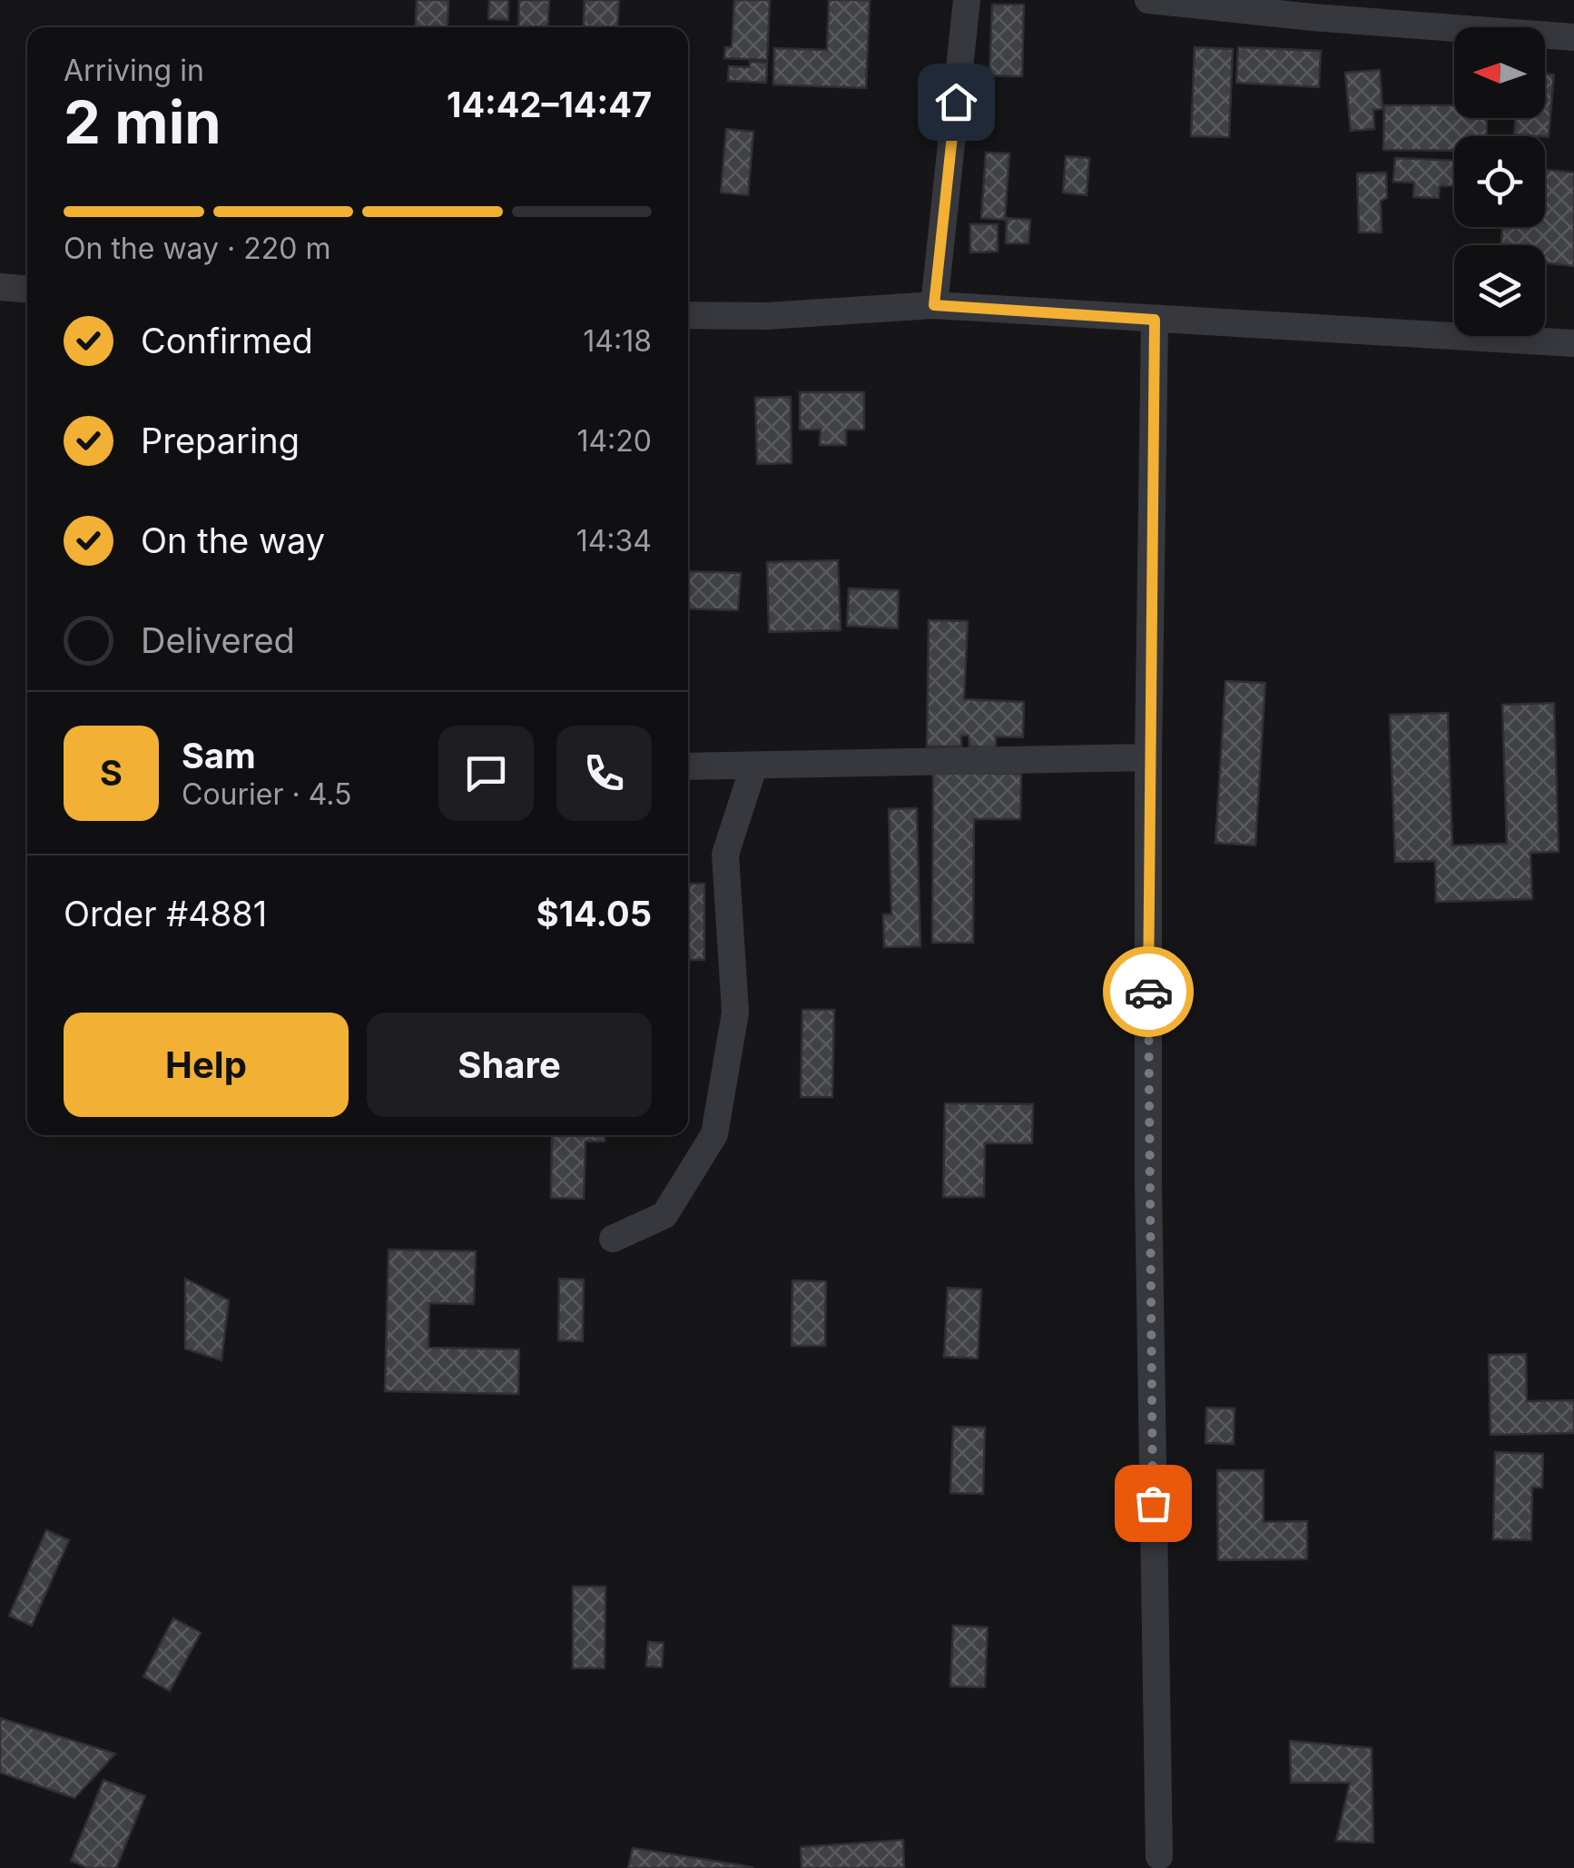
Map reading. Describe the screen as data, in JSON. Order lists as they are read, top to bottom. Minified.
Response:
{"north":"left","page":{"heading":["2 min","Arriving in","14:42–14:47"],"panel":["Sam","Courier · 4.5","Order #4881","$14.05"],"bar":"On the way · 220 m","list":[["Confirmed","14:18"],["Preparing","14:20"],["On the way","14:34"],"Delivered"],"round":"S","buttons":["Help","Share"]}}
